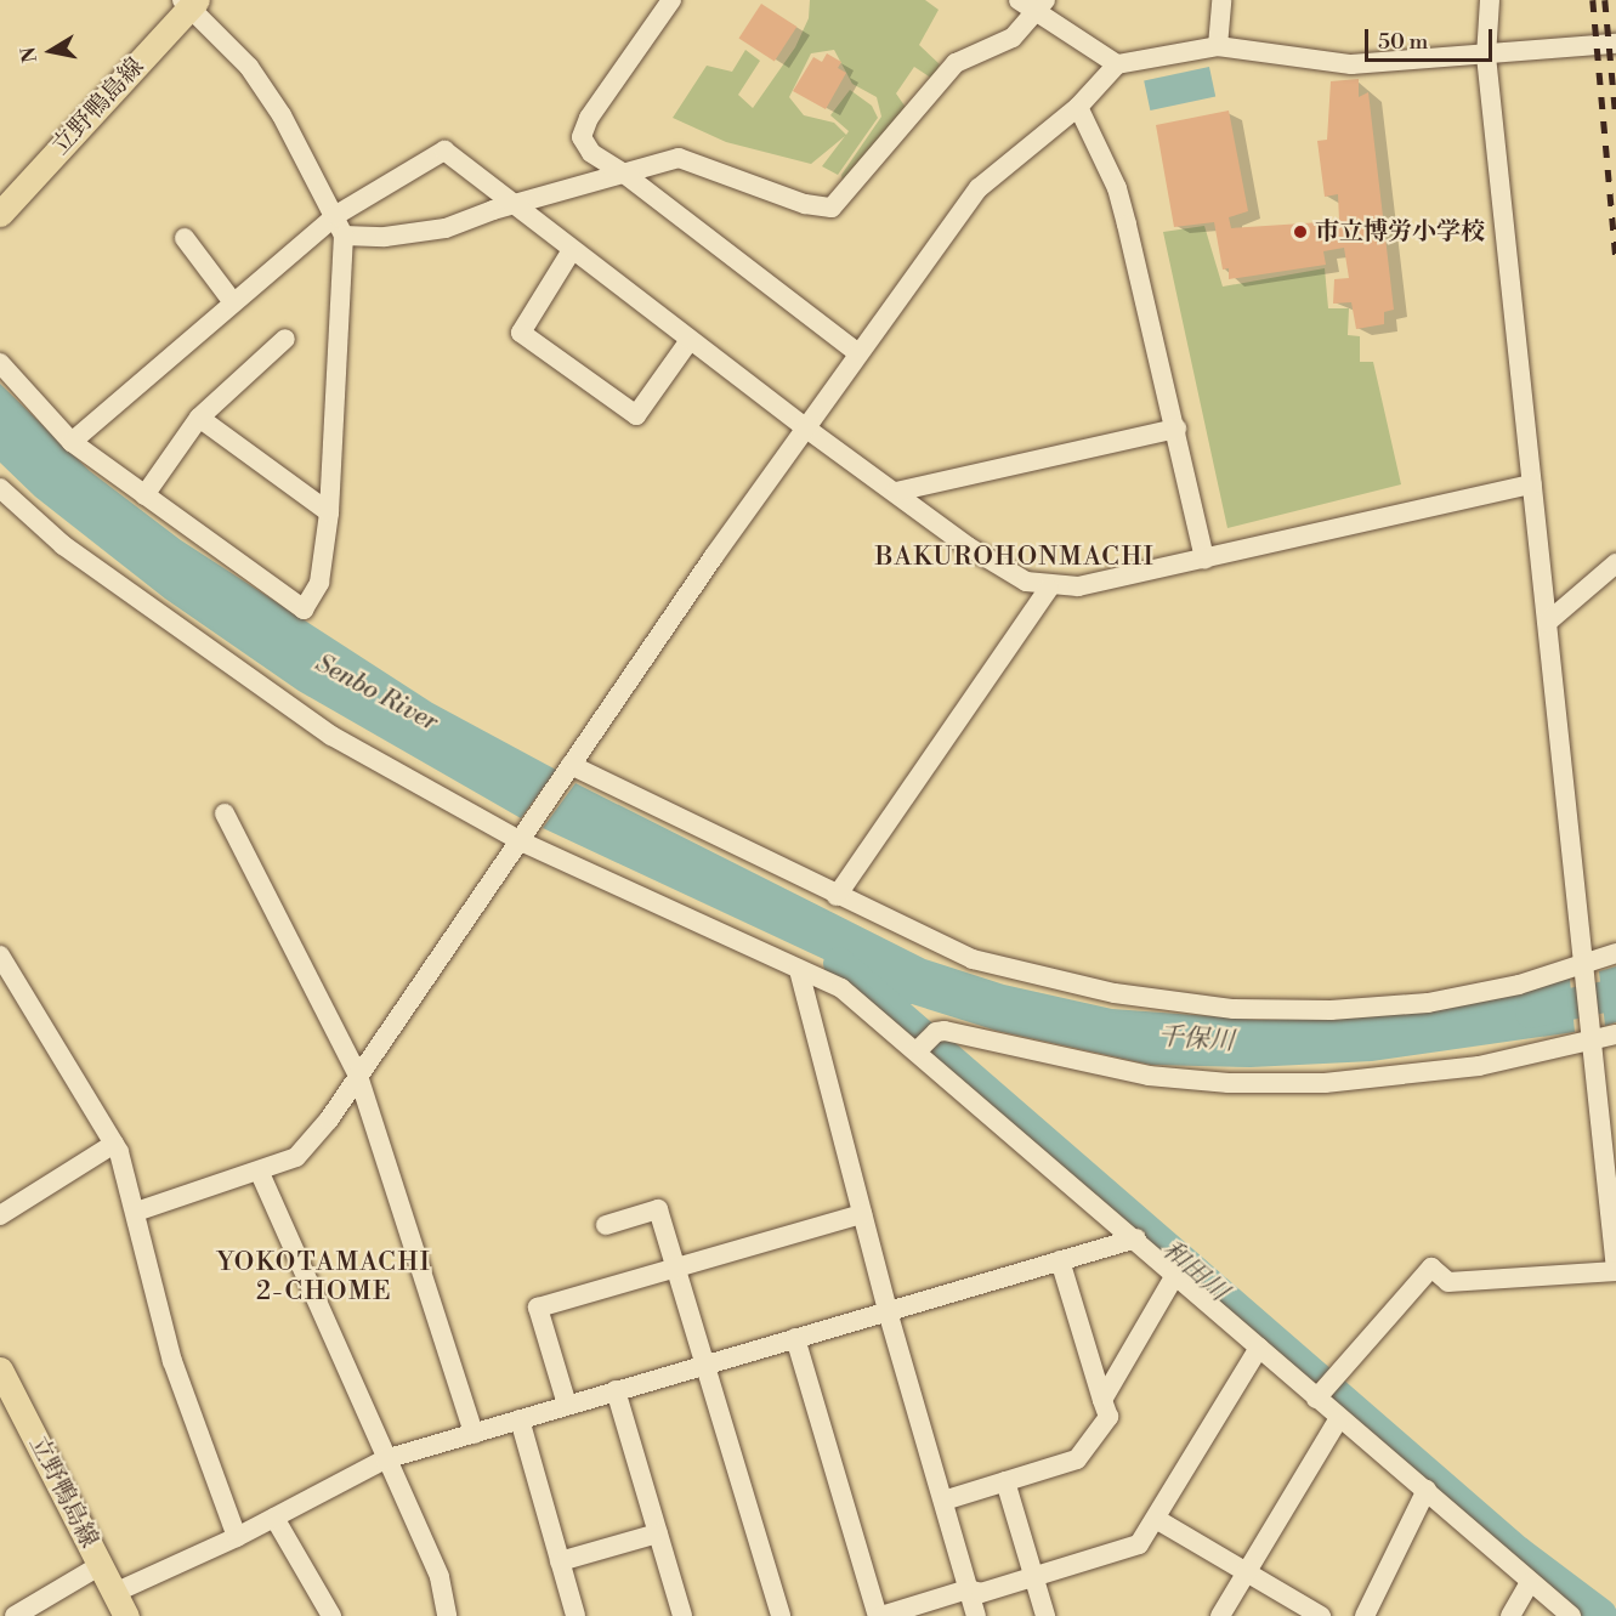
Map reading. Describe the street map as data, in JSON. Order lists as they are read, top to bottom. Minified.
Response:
{"streets":{"main road":["立野鴨島線"]},"districts":["BAKUROHONMACHI","YOKOTAMACHI 2-CHOME"],"water":["Senbo River","千保川","和田川"],"places":["市立博労小学校"],"scale_bar":"50 m","north":"left"}
